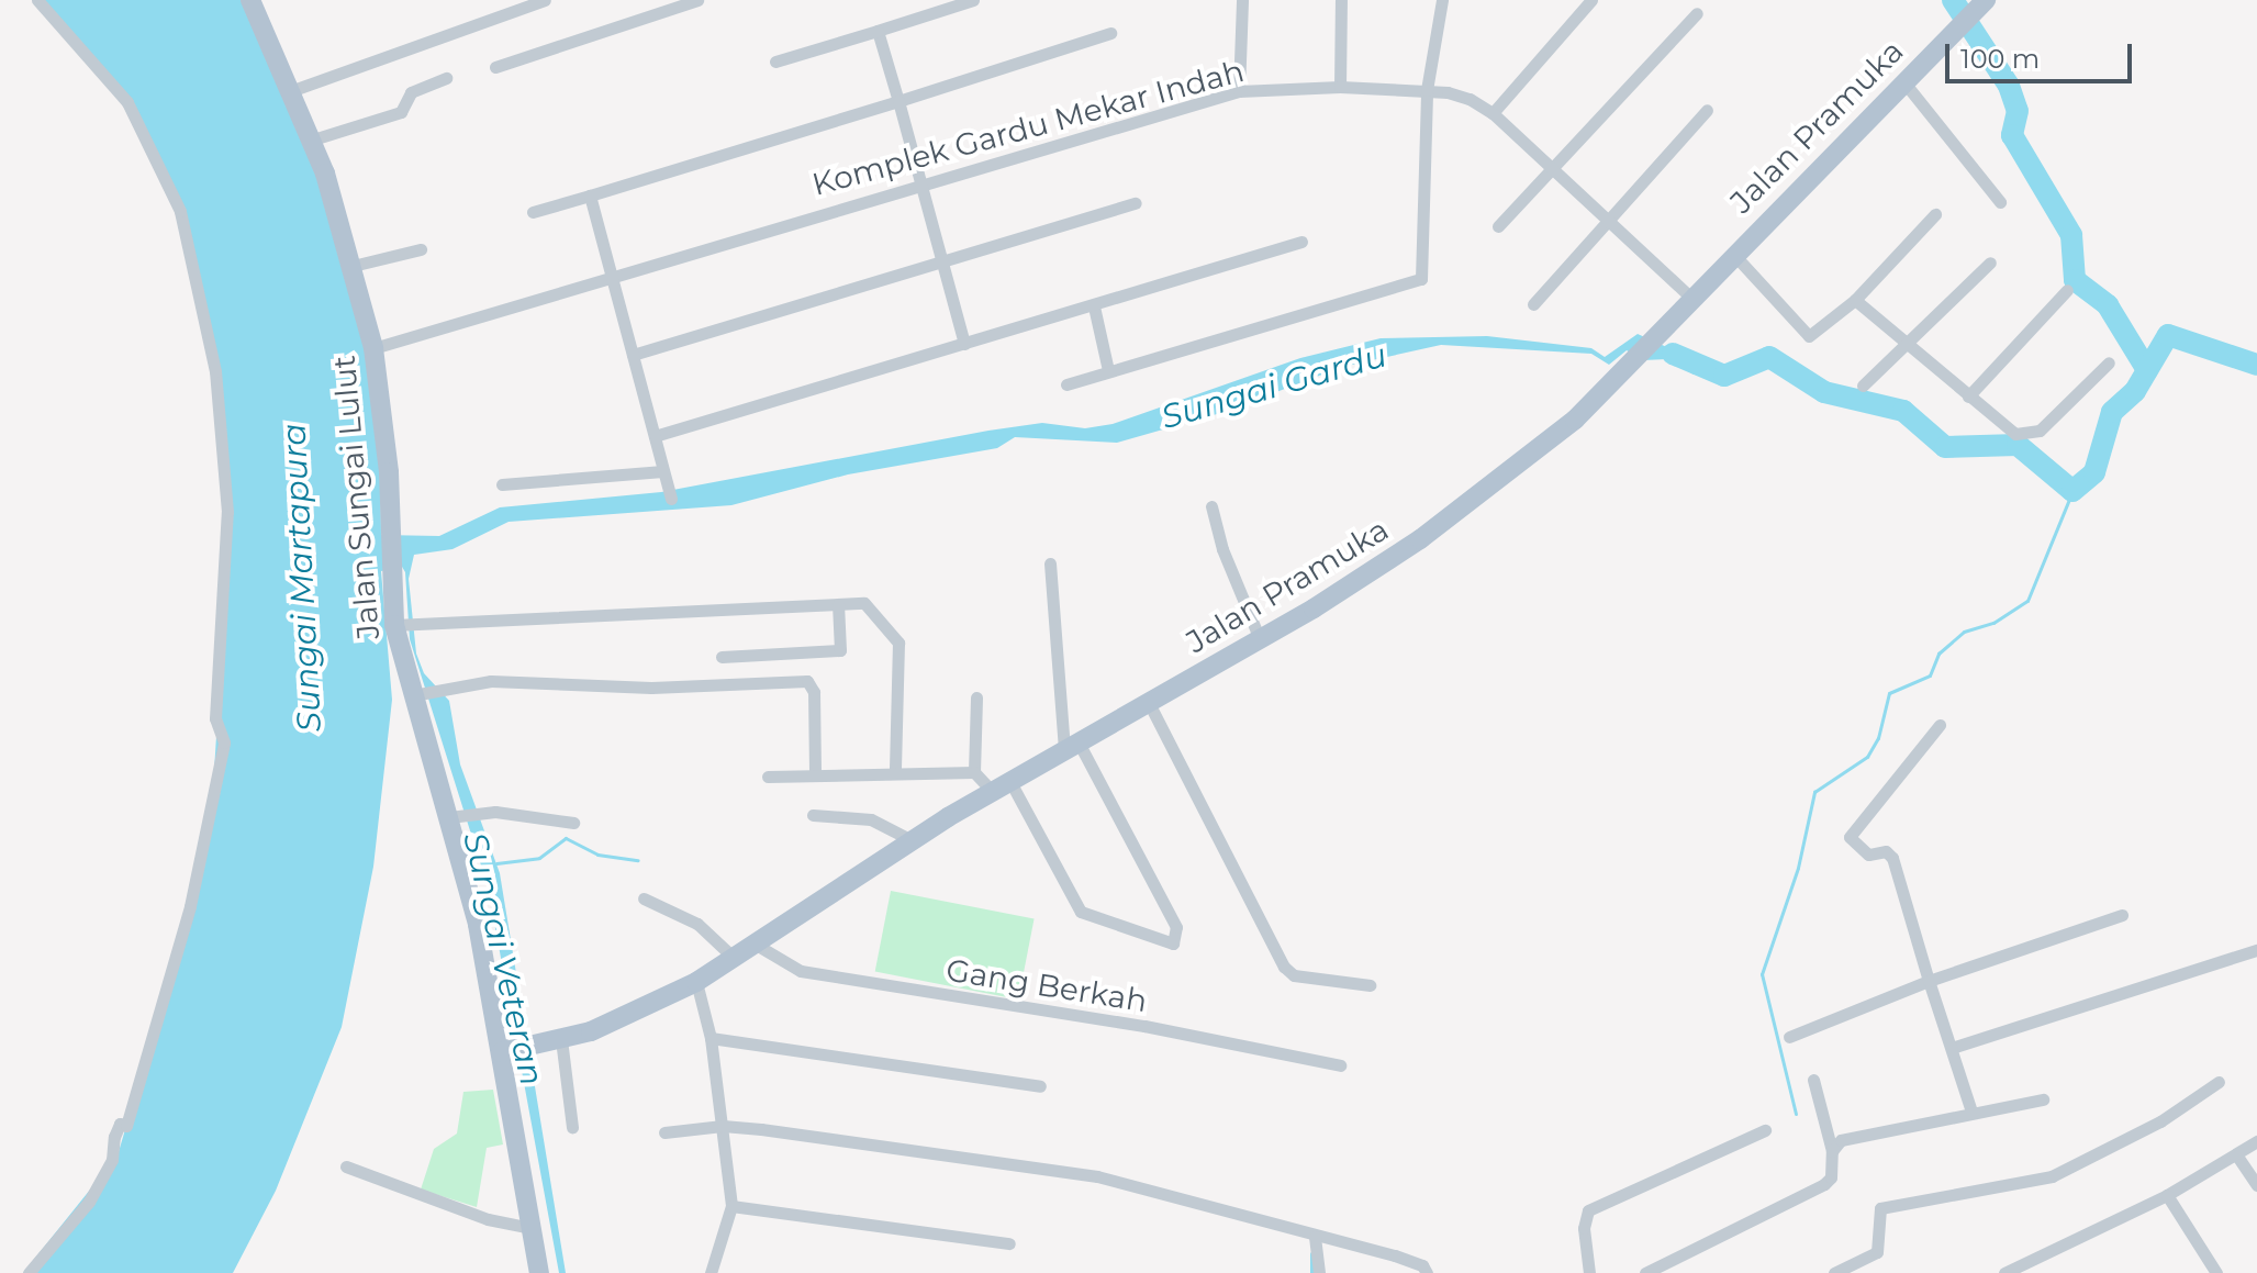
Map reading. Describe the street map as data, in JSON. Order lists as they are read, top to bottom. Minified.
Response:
{"streets":{"main road":["Jalan Pramuka","Jalan Sungai Lulut"],"street":["Komplek Gardu Mekar Indah","Gang Berkah"]},"crossings":[["Jalan Pramuka","Komplek Gardu Mekar Indah"],["Jalan Pramuka","Jalan Sungai Lulut"],["Jalan Pramuka","Gang Berkah"],["Komplek Gardu Mekar Indah","Jalan Sungai Lulut"]],"water":["Sungai Gardu","Sungai Martapura","Sungai Veteran"],"scale_bar":"100 m"}
